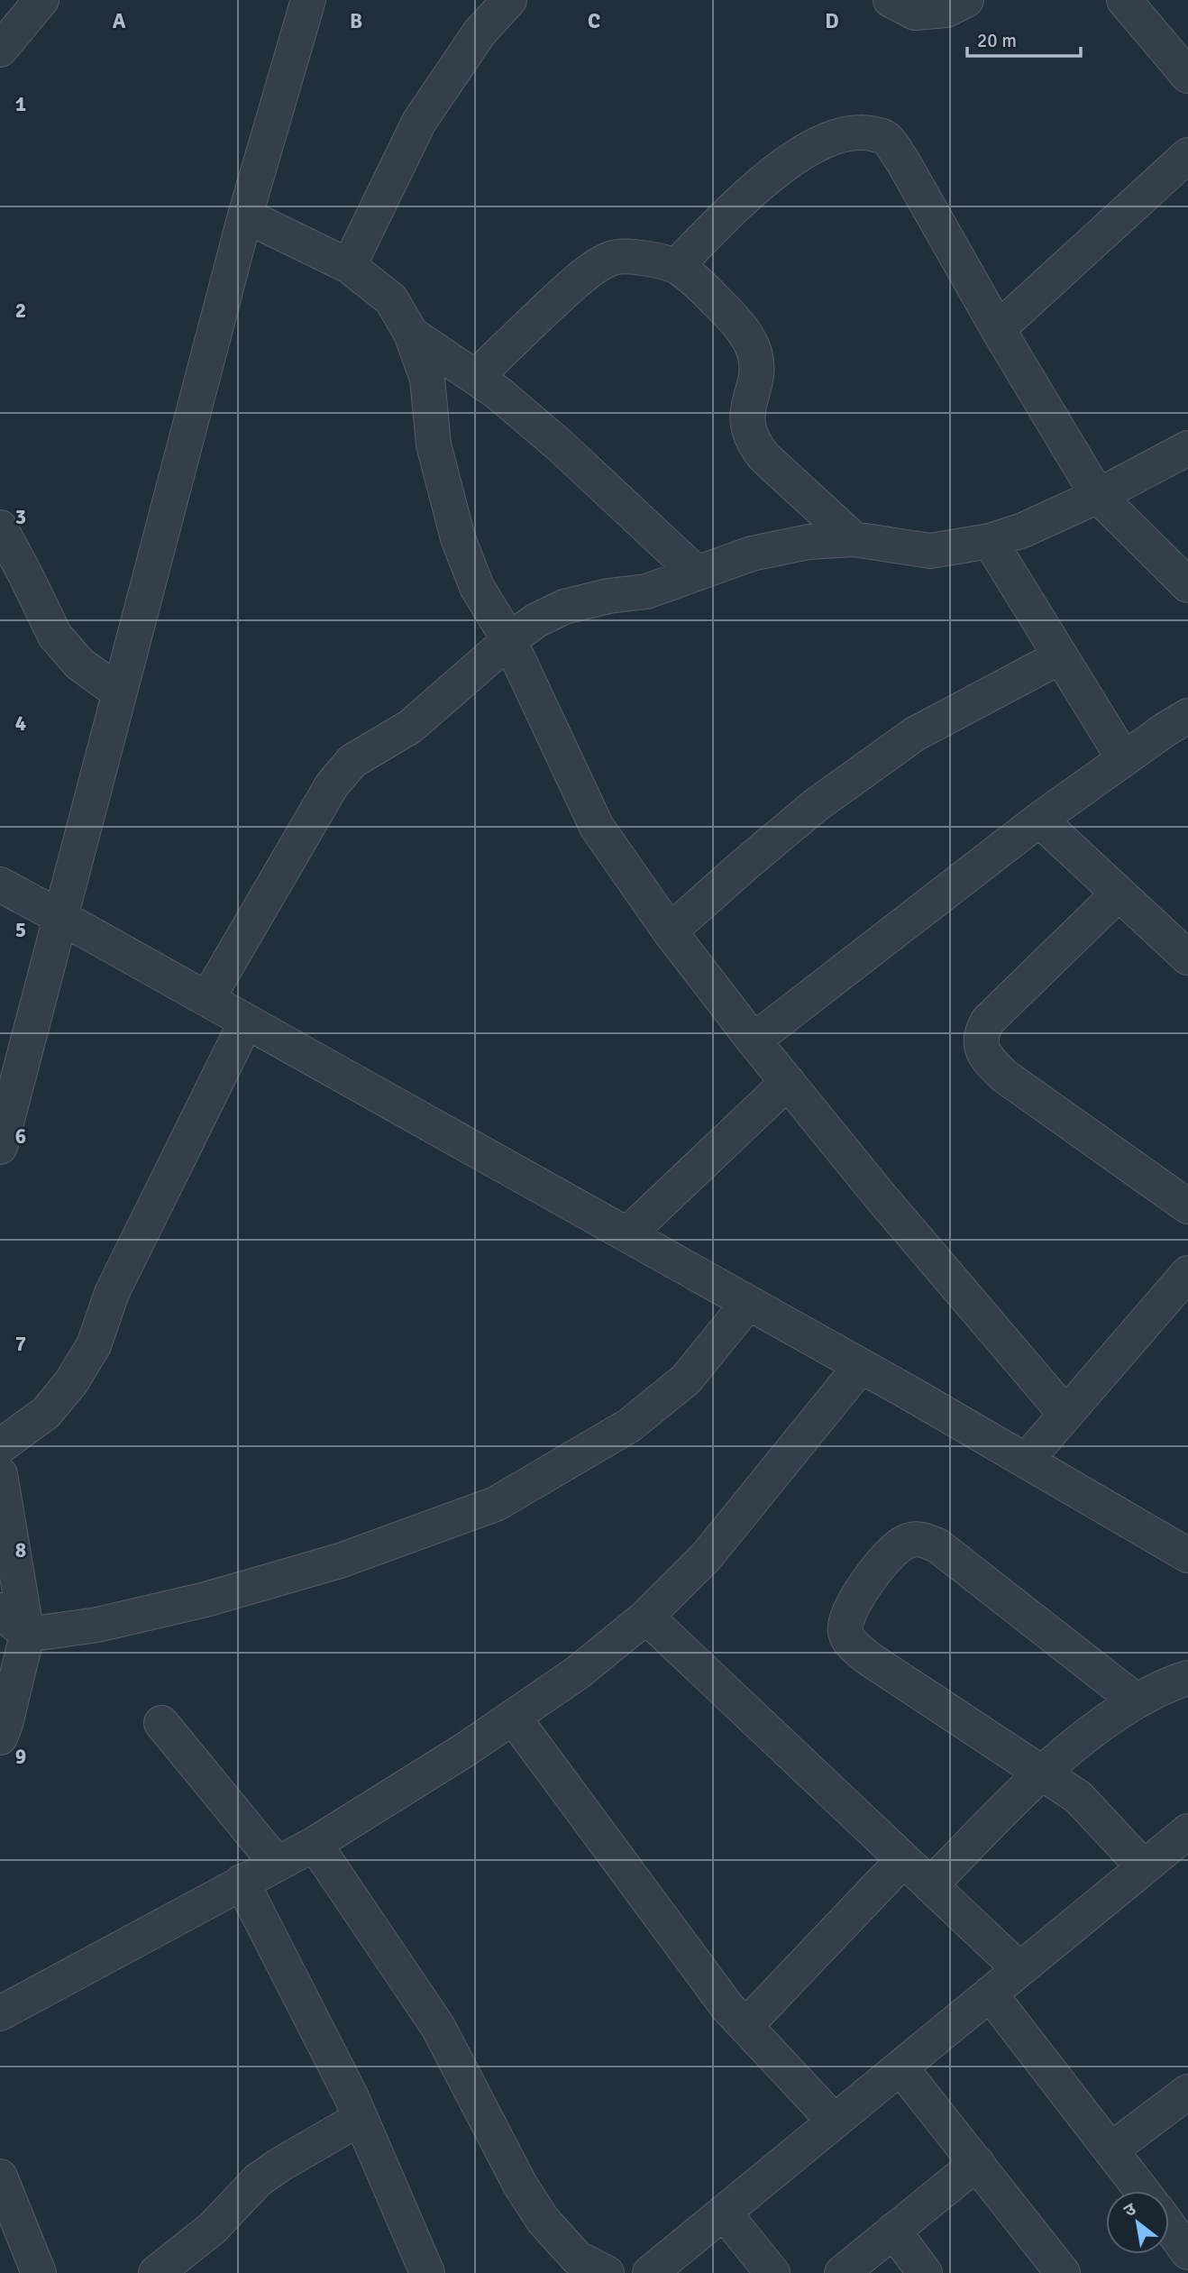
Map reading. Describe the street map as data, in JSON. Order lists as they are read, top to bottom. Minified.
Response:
{"scale_bar":"20 m","north":"top left","grid":{"columns":["A","B","C","D"],"rows":["1","2","3","4","5","6","7","8","9"]}}
